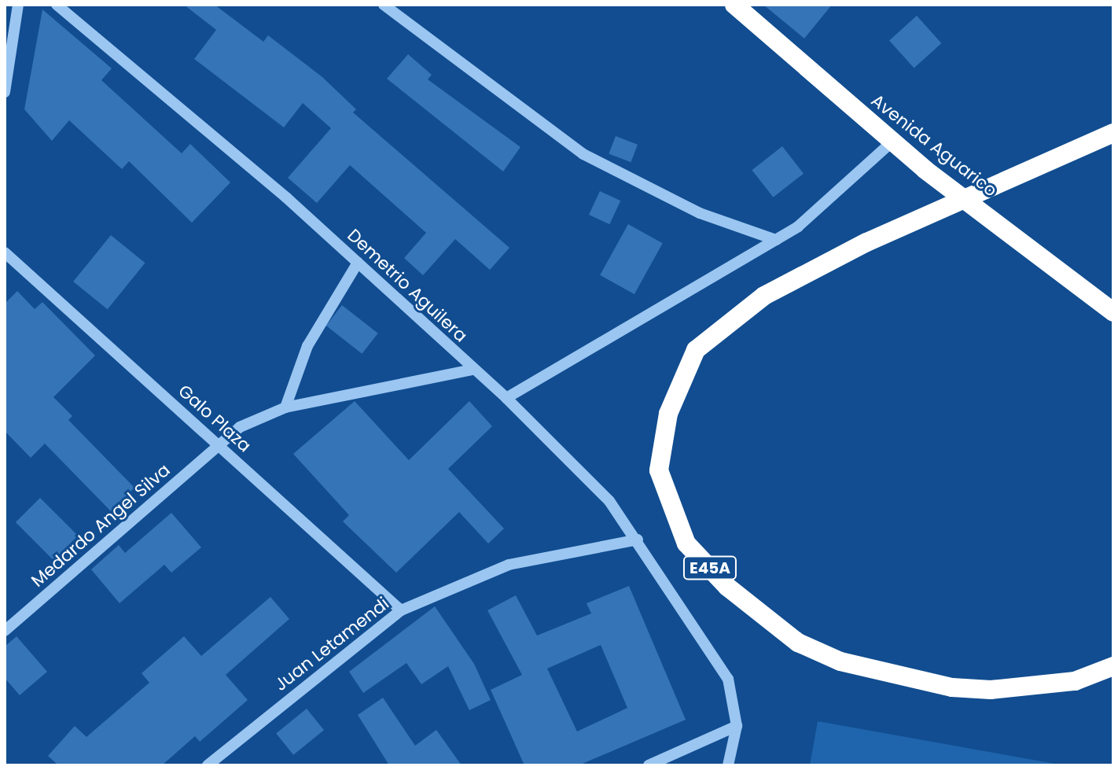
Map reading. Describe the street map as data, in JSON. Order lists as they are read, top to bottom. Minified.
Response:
{"streets":{"highway":["Avenida Aguarico","E45A"],"street":["Demetrio Aguilera","Galo Plaza","Medardo Angel Silva","Juan Letamendi"]},"crossings":[["Demetrio Aguilera","Medardo Angel Silva"],["Demetrio Aguilera","Juan Letamendi"],["Galo Plaza","Medardo Angel Silva"],["Galo Plaza","Juan Letamendi"]]}
